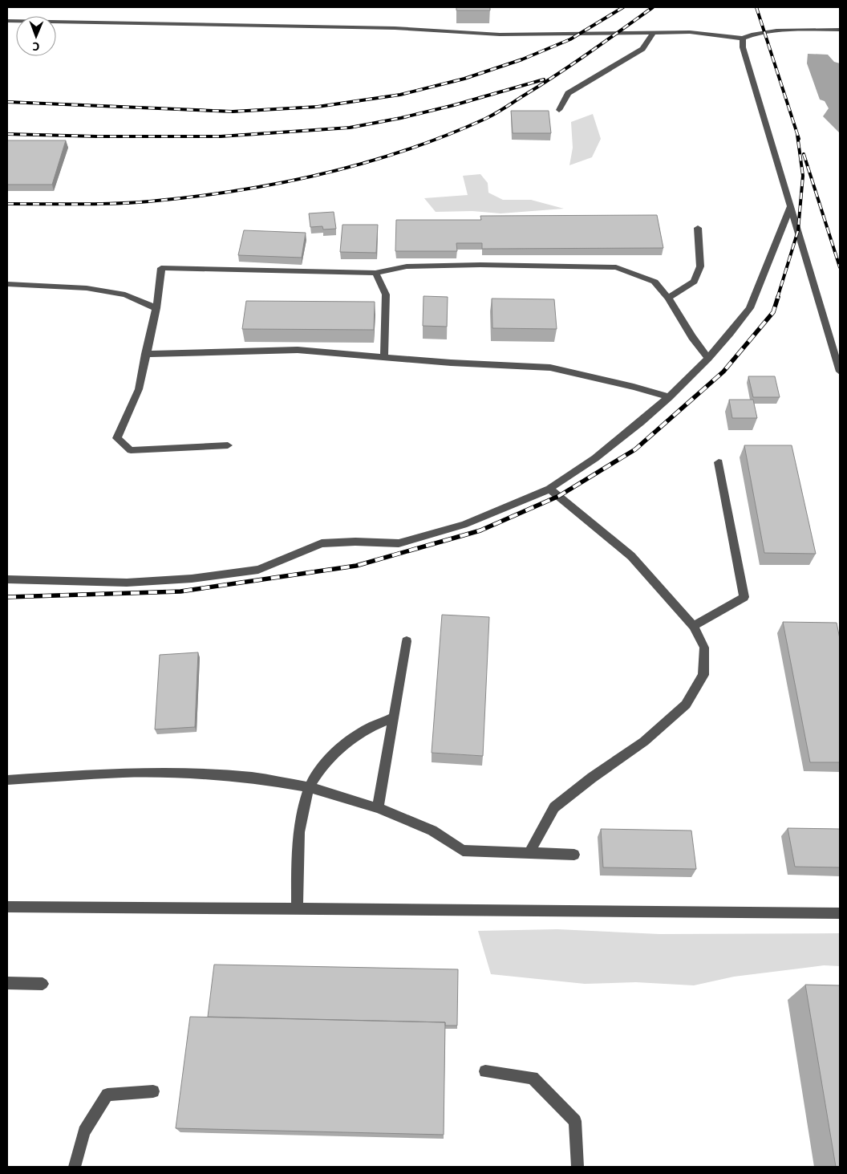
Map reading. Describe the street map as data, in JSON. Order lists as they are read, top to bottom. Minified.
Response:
{"north":"bottom"}
